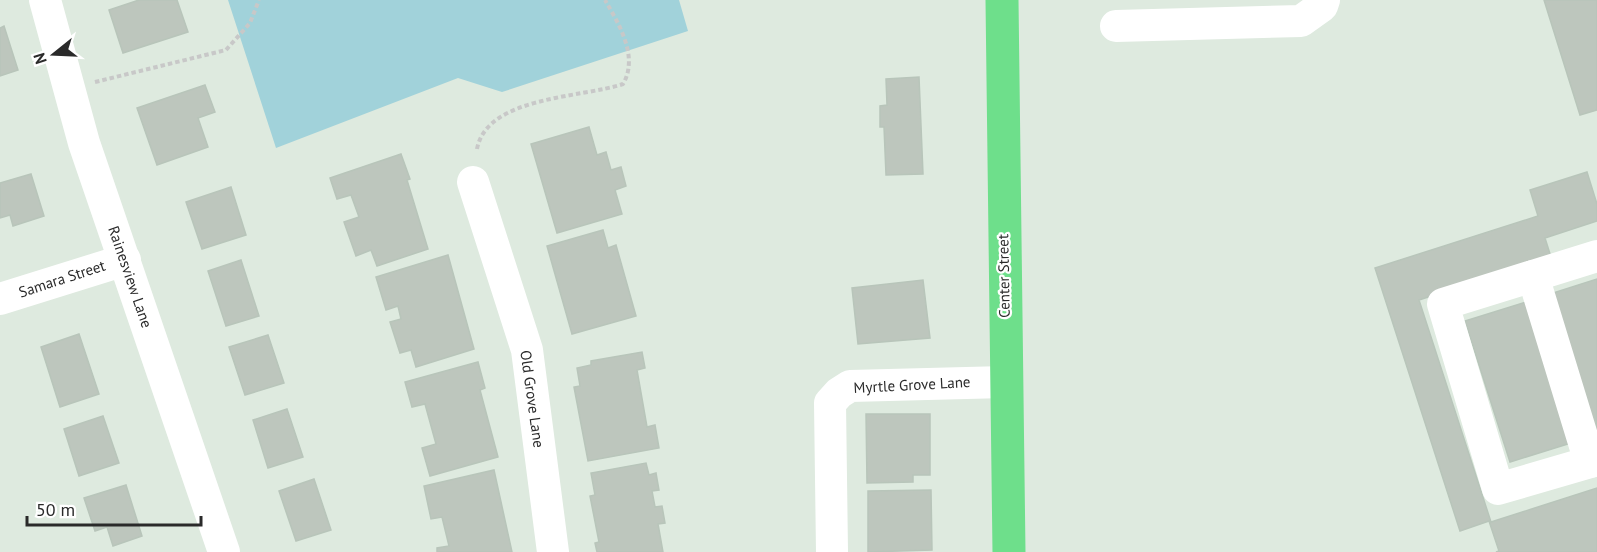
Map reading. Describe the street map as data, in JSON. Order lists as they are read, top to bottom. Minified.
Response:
{"streets":{"main road":["Center Street"],"street":["Rainesview Lane","Samara Street","Myrtle Grove Lane","Old Grove Lane"]},"crossings":[["Center Street","Myrtle Grove Lane"],["Rainesview Lane","Samara Street"]],"scale_bar":"50 m","north":"left"}
